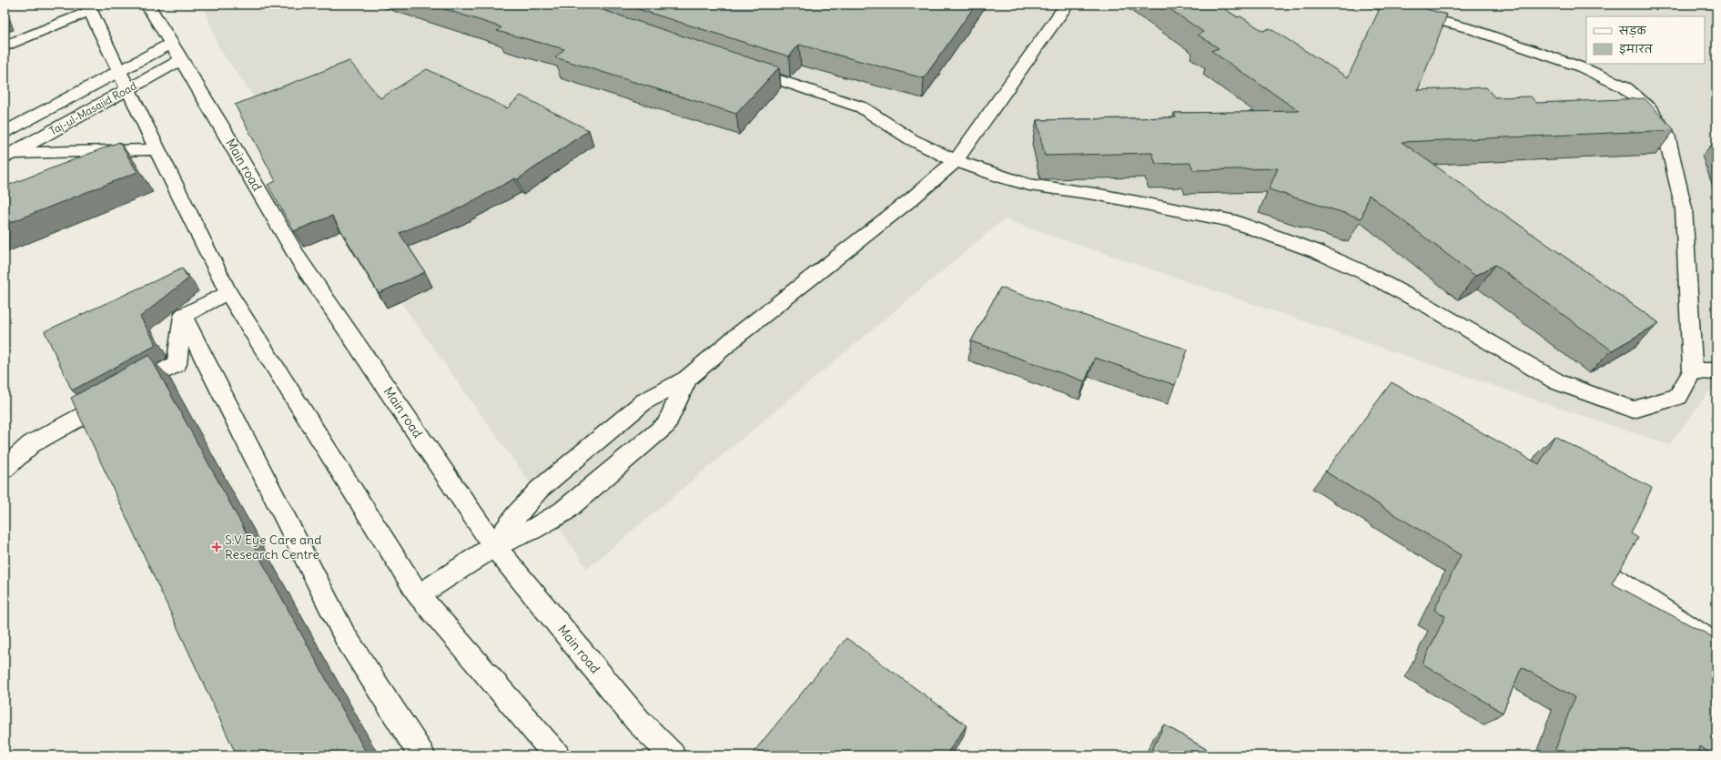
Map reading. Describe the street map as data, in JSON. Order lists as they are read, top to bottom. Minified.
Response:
{"streets":{"main road":["Taj-ul-Masajid Road","Main road"]},"crossings":[["Taj-ul-Masajid Road","Main road"]],"places":{"health":["S.V Eye Care and Research Centre"]},"legend":["सड़क","इमारत"]}
